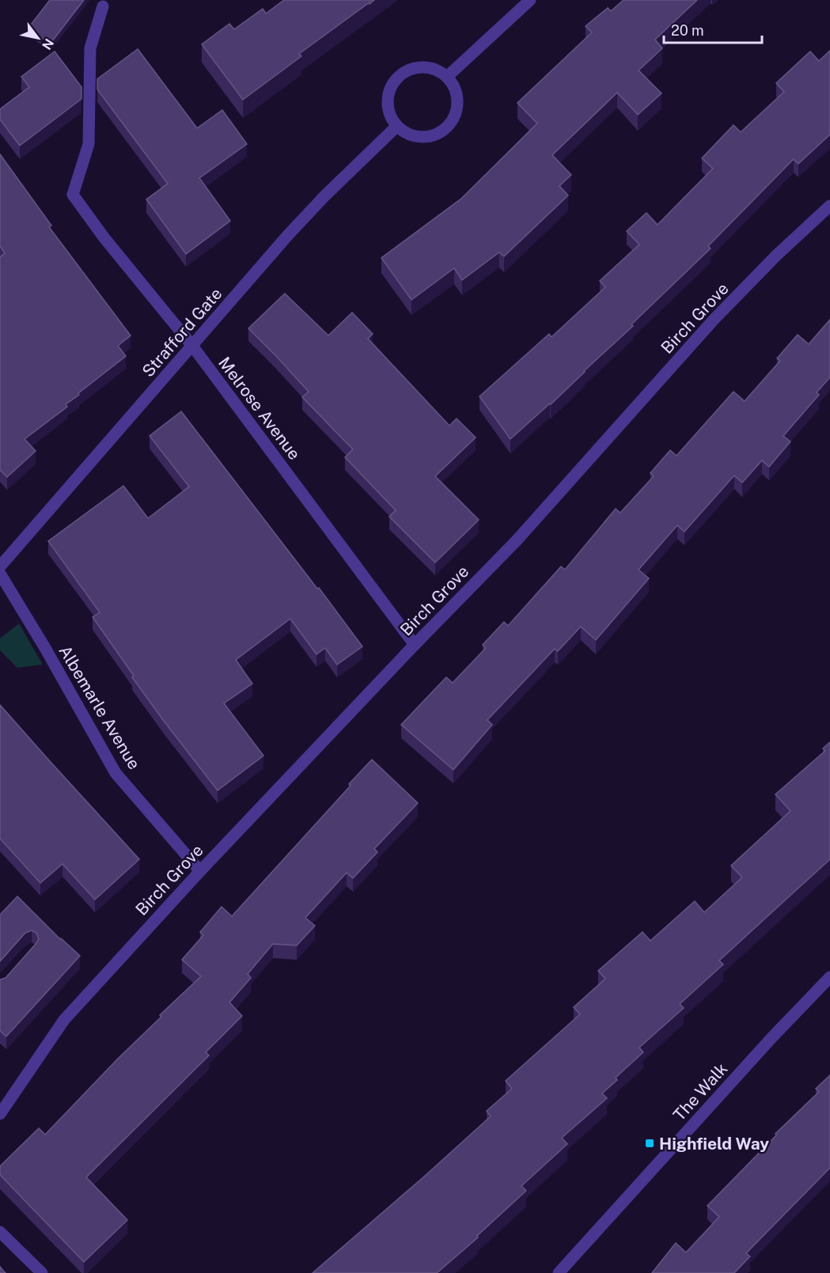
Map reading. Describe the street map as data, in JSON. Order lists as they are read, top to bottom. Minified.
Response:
{"streets":{"street":["Birch Grove","Strafford Gate","Melrose Avenue","Albemarle Avenue","The Walk"]},"crossings":[["Birch Grove","Melrose Avenue"],["Birch Grove","Albemarle Avenue"],["Strafford Gate","Melrose Avenue"]],"places":{"transit":["Highfield Way"]},"scale_bar":"20 m","north":"bottom right"}
